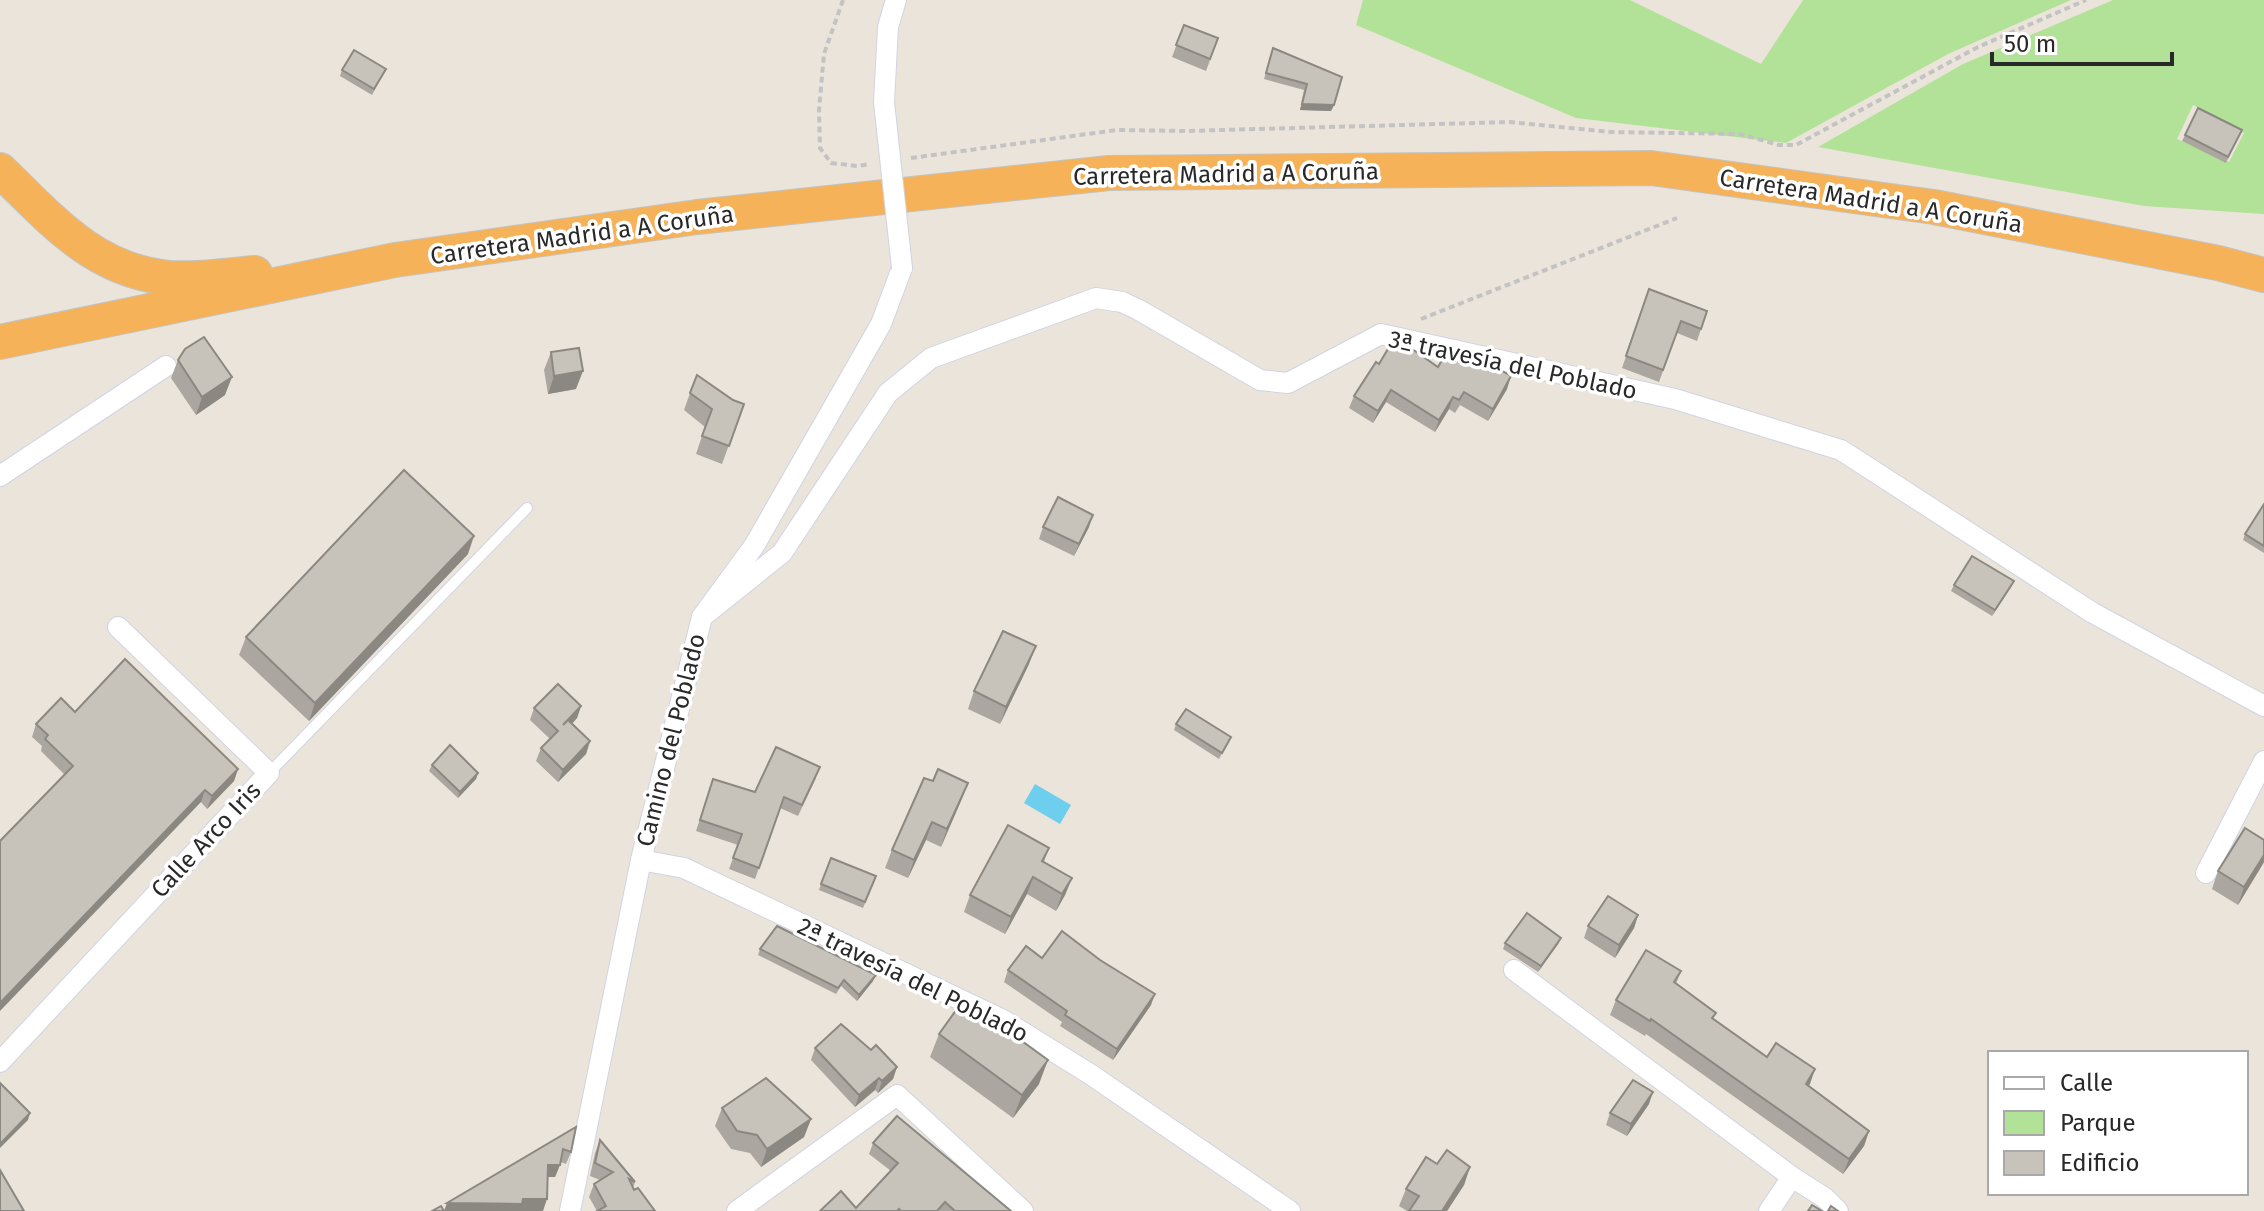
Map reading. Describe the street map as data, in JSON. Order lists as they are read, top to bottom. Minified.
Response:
{"streets":{"highway":["Carretera Madrid a A Coruña"],"street":["3ª travesía del Poblado","Camino del Poblado","Calle Arco Iris","2ª travesía del Poblado"]},"crossings":[["3ª travesía del Poblado","Camino del Poblado"],["Camino del Poblado","2ª travesía del Poblado"]],"legend":["Calle","Parque","Edificio"],"scale_bar":"50 m"}
